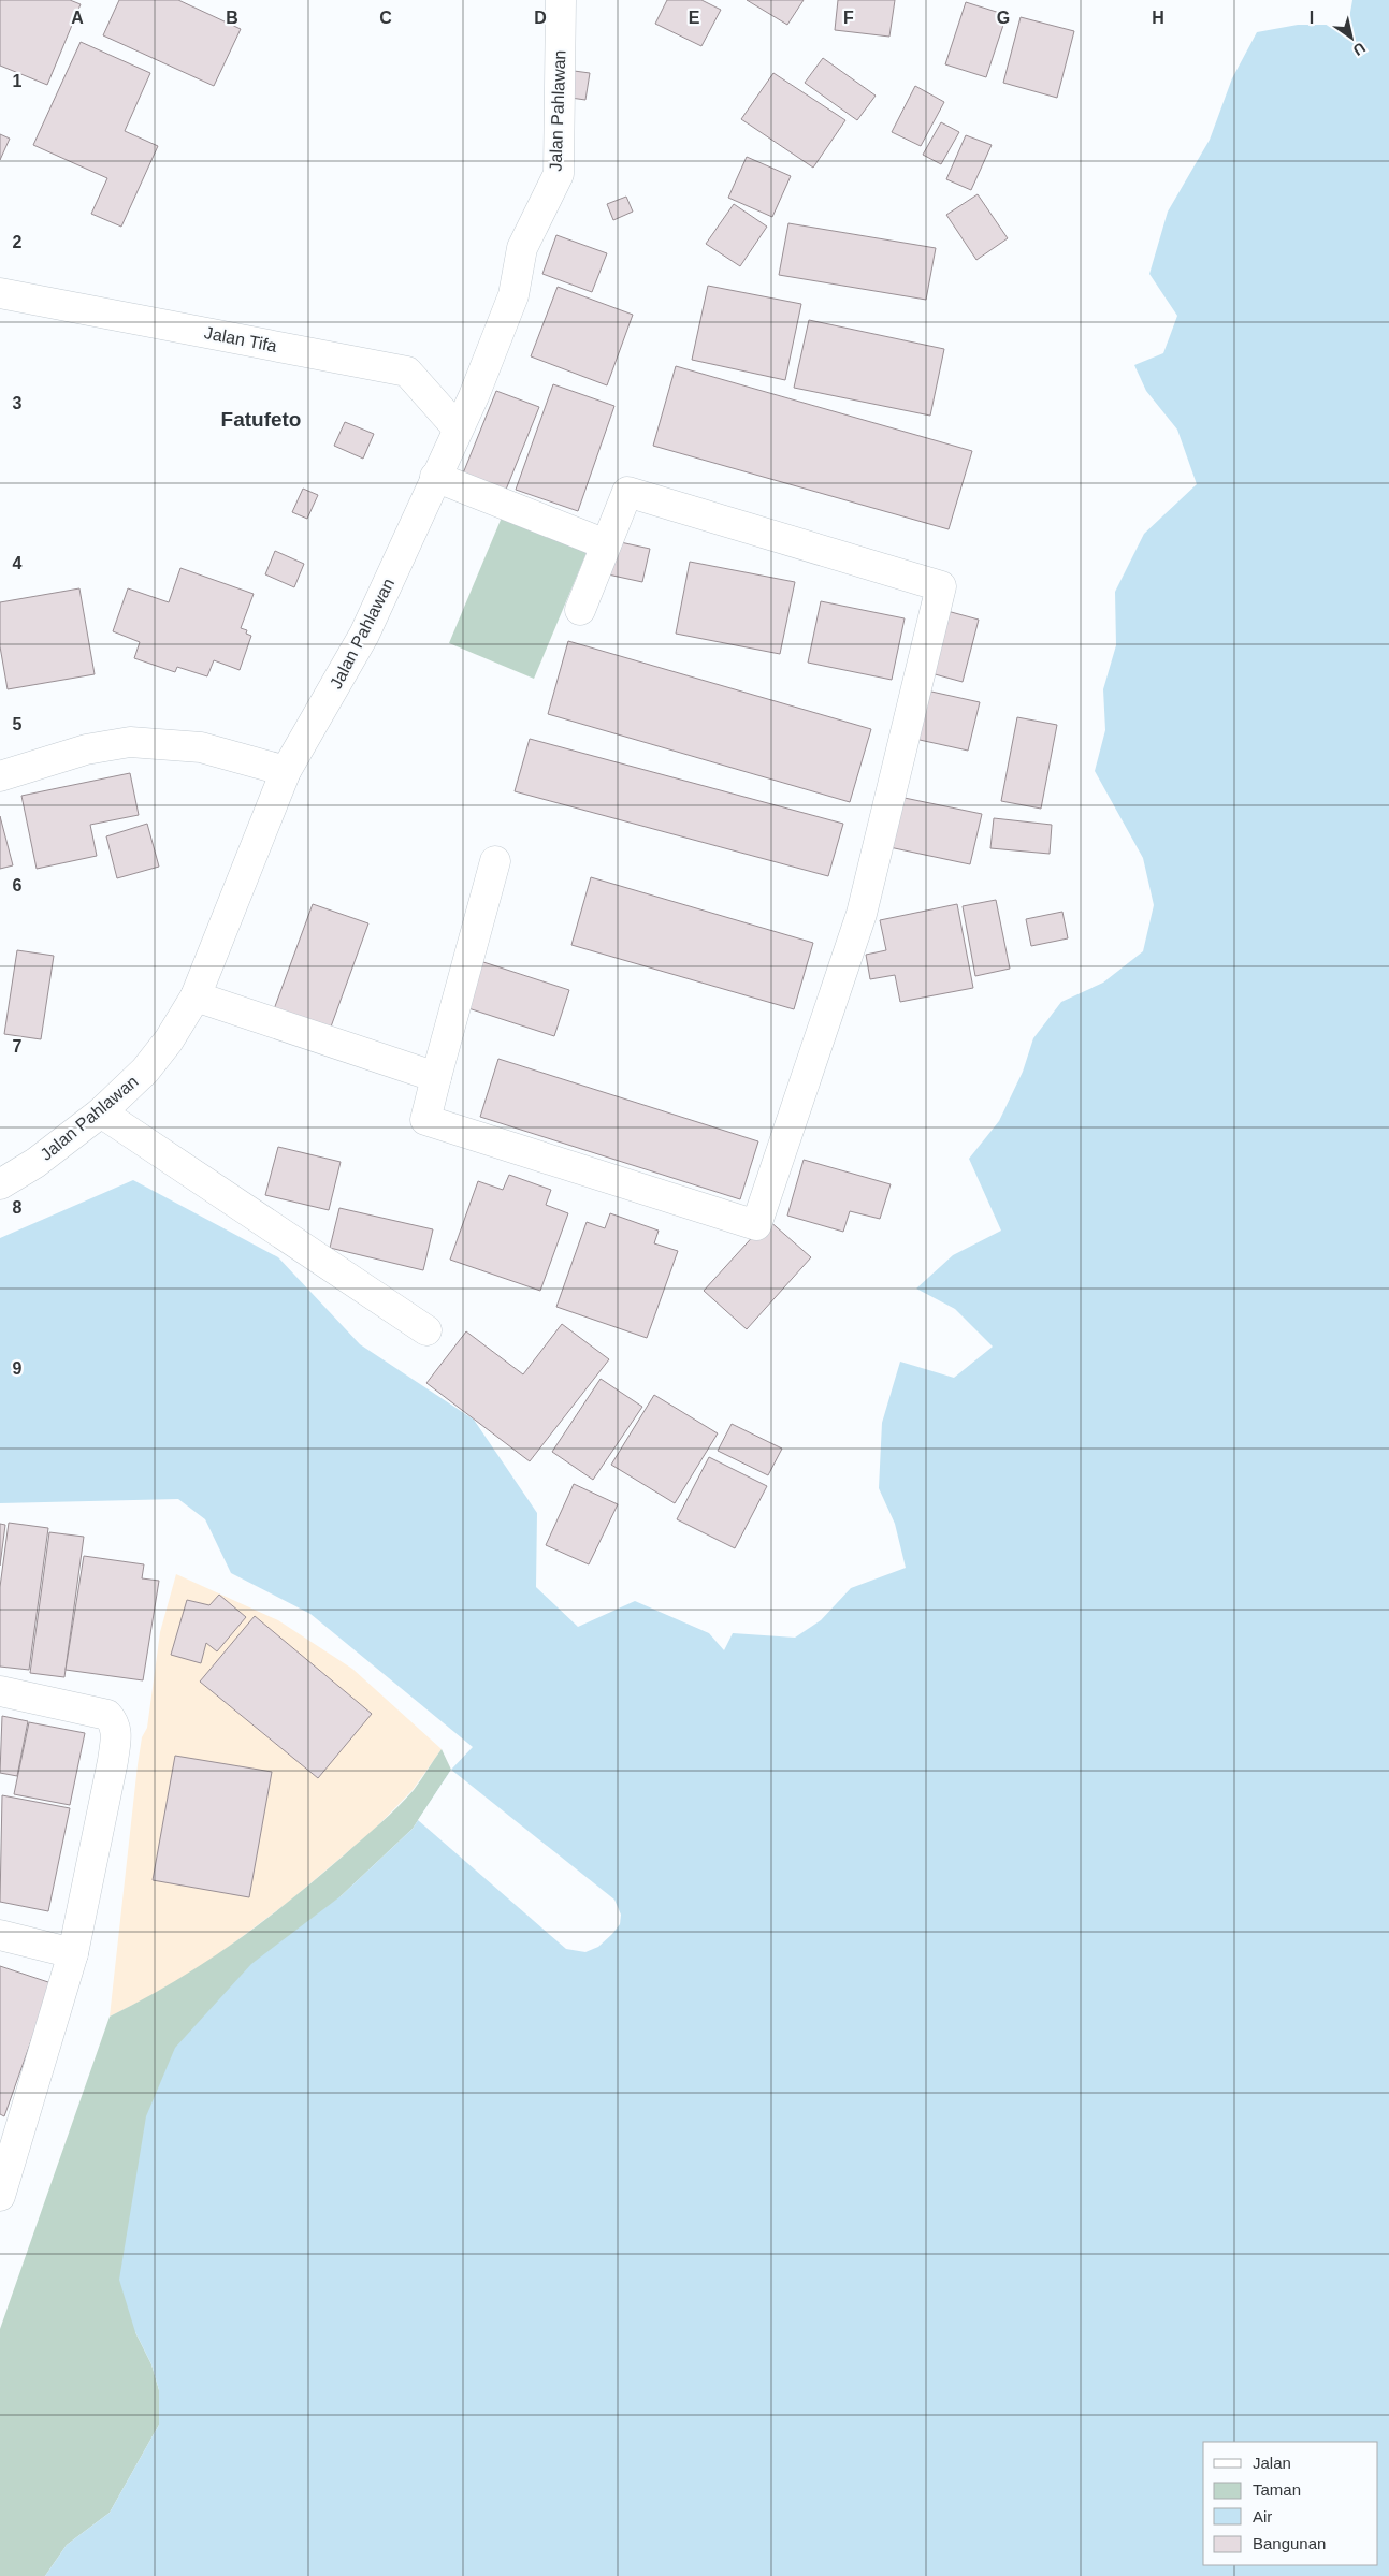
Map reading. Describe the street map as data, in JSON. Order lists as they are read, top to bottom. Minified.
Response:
{"streets":{"main road":["Jalan Pahlawan","Jalan Tifa"]},"crossings":[["Jalan Pahlawan","Jalan Tifa"]],"districts":["Fatufeto"],"legend":["Jalan","Taman","Air","Bangunan"],"north":"bottom right","grid":{"columns":["A","B","C","D","E","F","G","H","I"],"rows":["1","2","3","4","5","6","7","8","9"]}}
